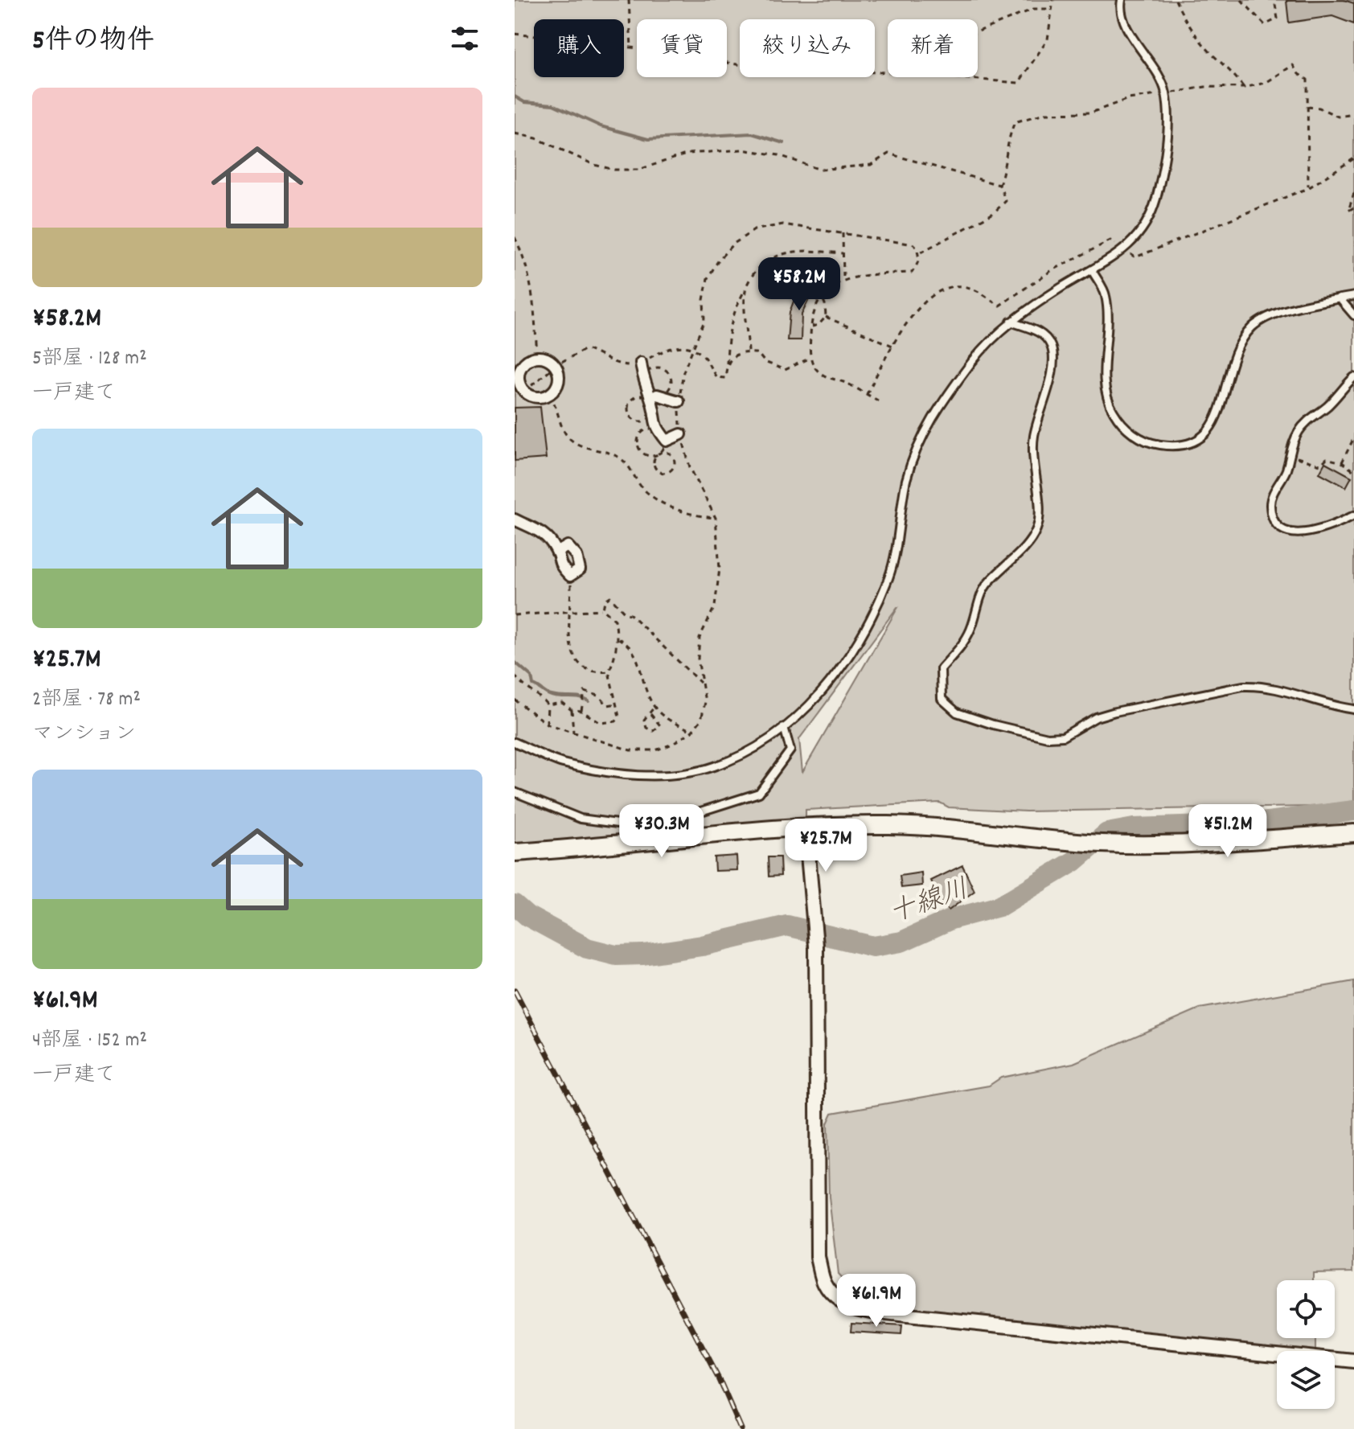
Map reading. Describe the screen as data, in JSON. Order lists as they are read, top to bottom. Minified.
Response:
{"water":["十線川"],"page":{"heading":"5件の物件","chip":["購入","賃貸","絞り込み","新着"],"list":[{"name":"¥58.2M","note":"5部屋 · 128 m² · 一戸建て"},{"name":"¥25.7M","note":"2部屋 · 78 m² · マンション"},{"name":"¥61.9M","note":"4部屋 · 152 m² · 一戸建て"}],"price":["¥58.2M","¥30.3M","¥51.2M","¥25.7M","¥61.9M"]}}
